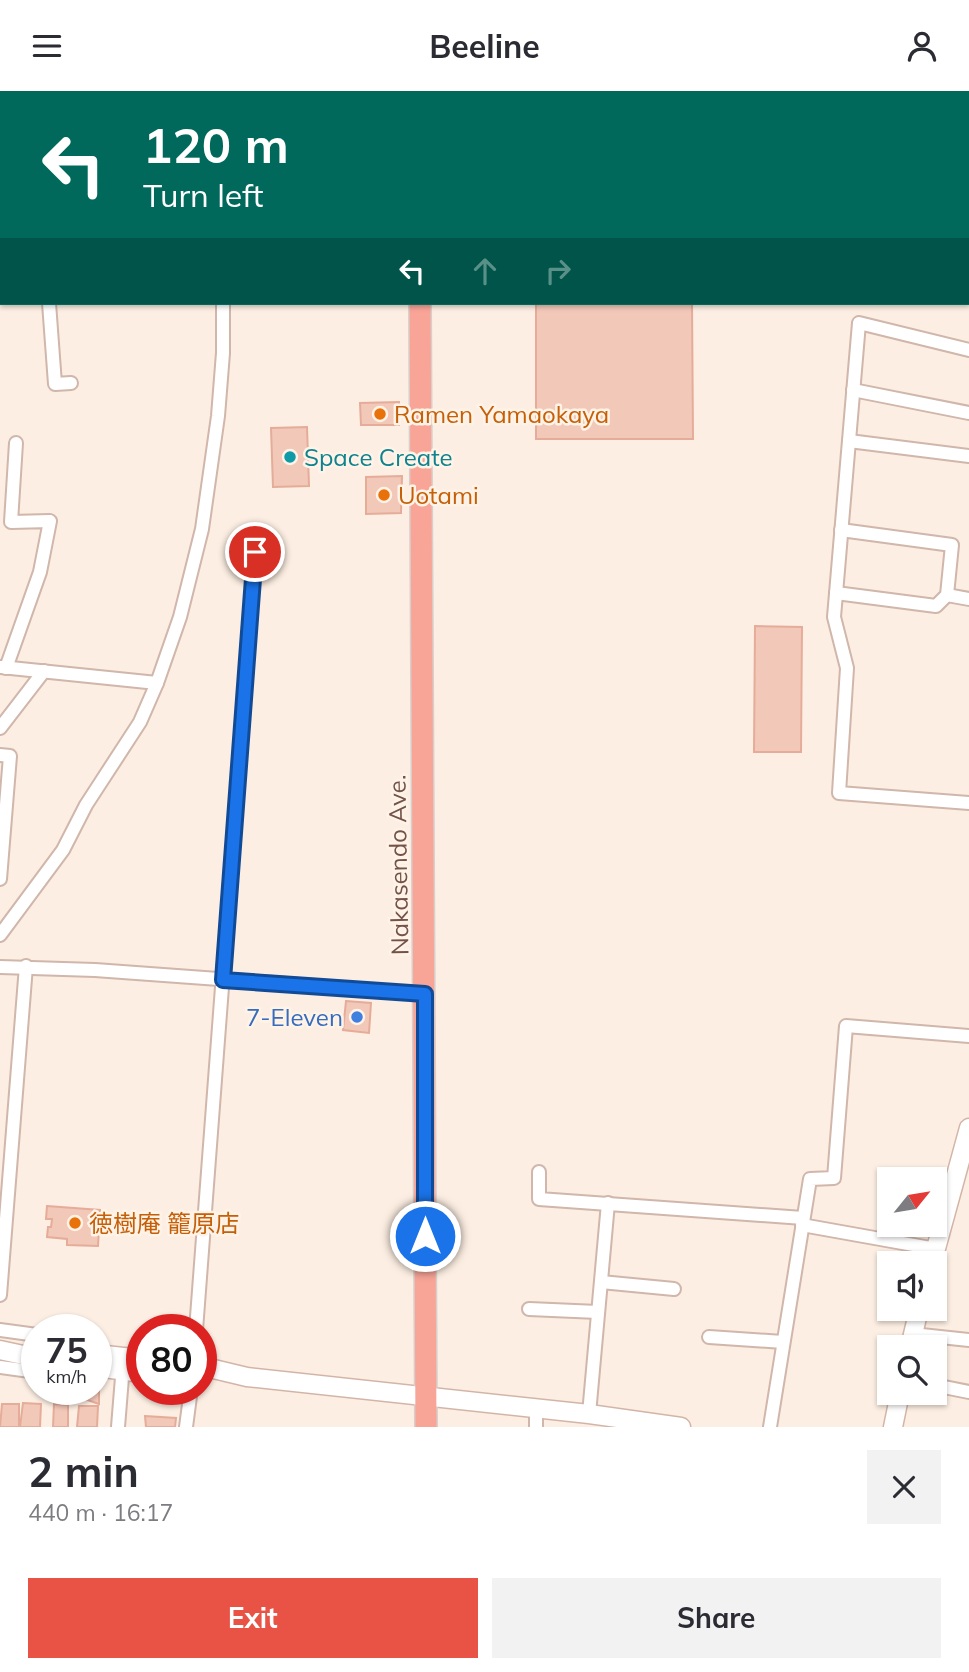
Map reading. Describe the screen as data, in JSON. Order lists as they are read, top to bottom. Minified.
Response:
{"streets":{"highway":["Nakasendo Ave."]},"places":["Ramen Yamaokaya","Space Create","Uotami","7-Eleven","徳樹庵 籠原店"],"north":"top right","page":{"header":"Beeline","turn":["120 m","Turn left"],"speed":"75 km/h","limit":"80","heading":["2 min","440 m · 16:17"],"buttons":["Exit","Share"]}}
